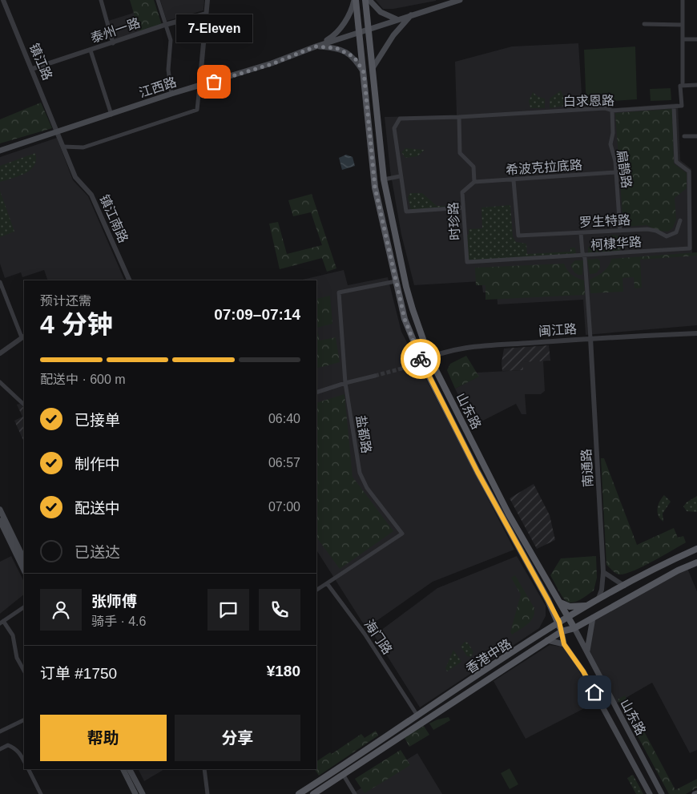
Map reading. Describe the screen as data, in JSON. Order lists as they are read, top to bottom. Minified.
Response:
{"streets":{"main road":["江西路","山东路","香港中路"],"street":["泰州一路","镇江路","白求恩路","希波克拉底路","扁鹊路","镇江南路","时珍路","罗生特路","柯棣华路","闽江路","盐都路","南通路","海门路"]},"crossings":[["泰州一路","镇江路"],["镇江路","江西路"],["镇江路","镇江南路"],["江西路","镇江南路"],["江西路","山东路"],["白求恩路","扁鹊路"],["白求恩路","柯棣华路"],["希波克拉底路","扁鹊路"],["希波克拉底路","时珍路"],["希波克拉底路","罗生特路"],["扁鹊路","罗生特路"],["时珍路","柯棣华路"],["闽江路","山东路"],["闽江路","南通路"],["山东路","盐都路"],["山东路","香港中路"],["盐都路","海门路"],["南通路","香港中路"],["海门路","香港中路"]],"places":["7-Eleven"],"page":{"bubble":"7-Eleven","heading":["4 分钟","预计还需","07:09–07:14"],"panel":["张师傅","骑手 · 4.6","订单 #1750","¥180"],"bar":"配送中 · 600 m","list":[["已接单","06:40"],["制作中","06:57"],["配送中","07:00"],"已送达"],"buttons":["帮助","分享"]}}
